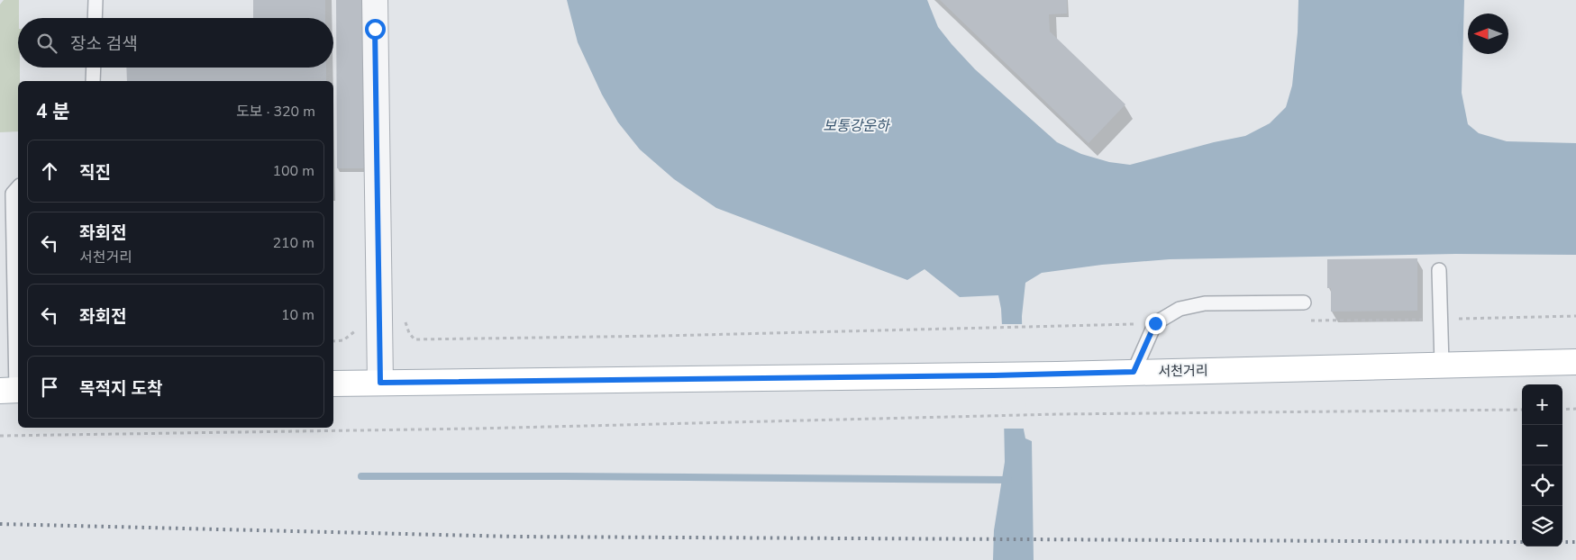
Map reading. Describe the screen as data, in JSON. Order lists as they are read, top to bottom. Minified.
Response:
{"streets":{"main road":["서천거리"]},"water":["보통강운하"],"north":"left","page":{"search":"장소 검색","heading":["4 분","도보 · 320 m"],"list":[["직진","100 m"],["좌회전","서천거리","210 m"],["좌회전","10 m"],"목적지 도착"],"map_buttons":["+","−"]}}
